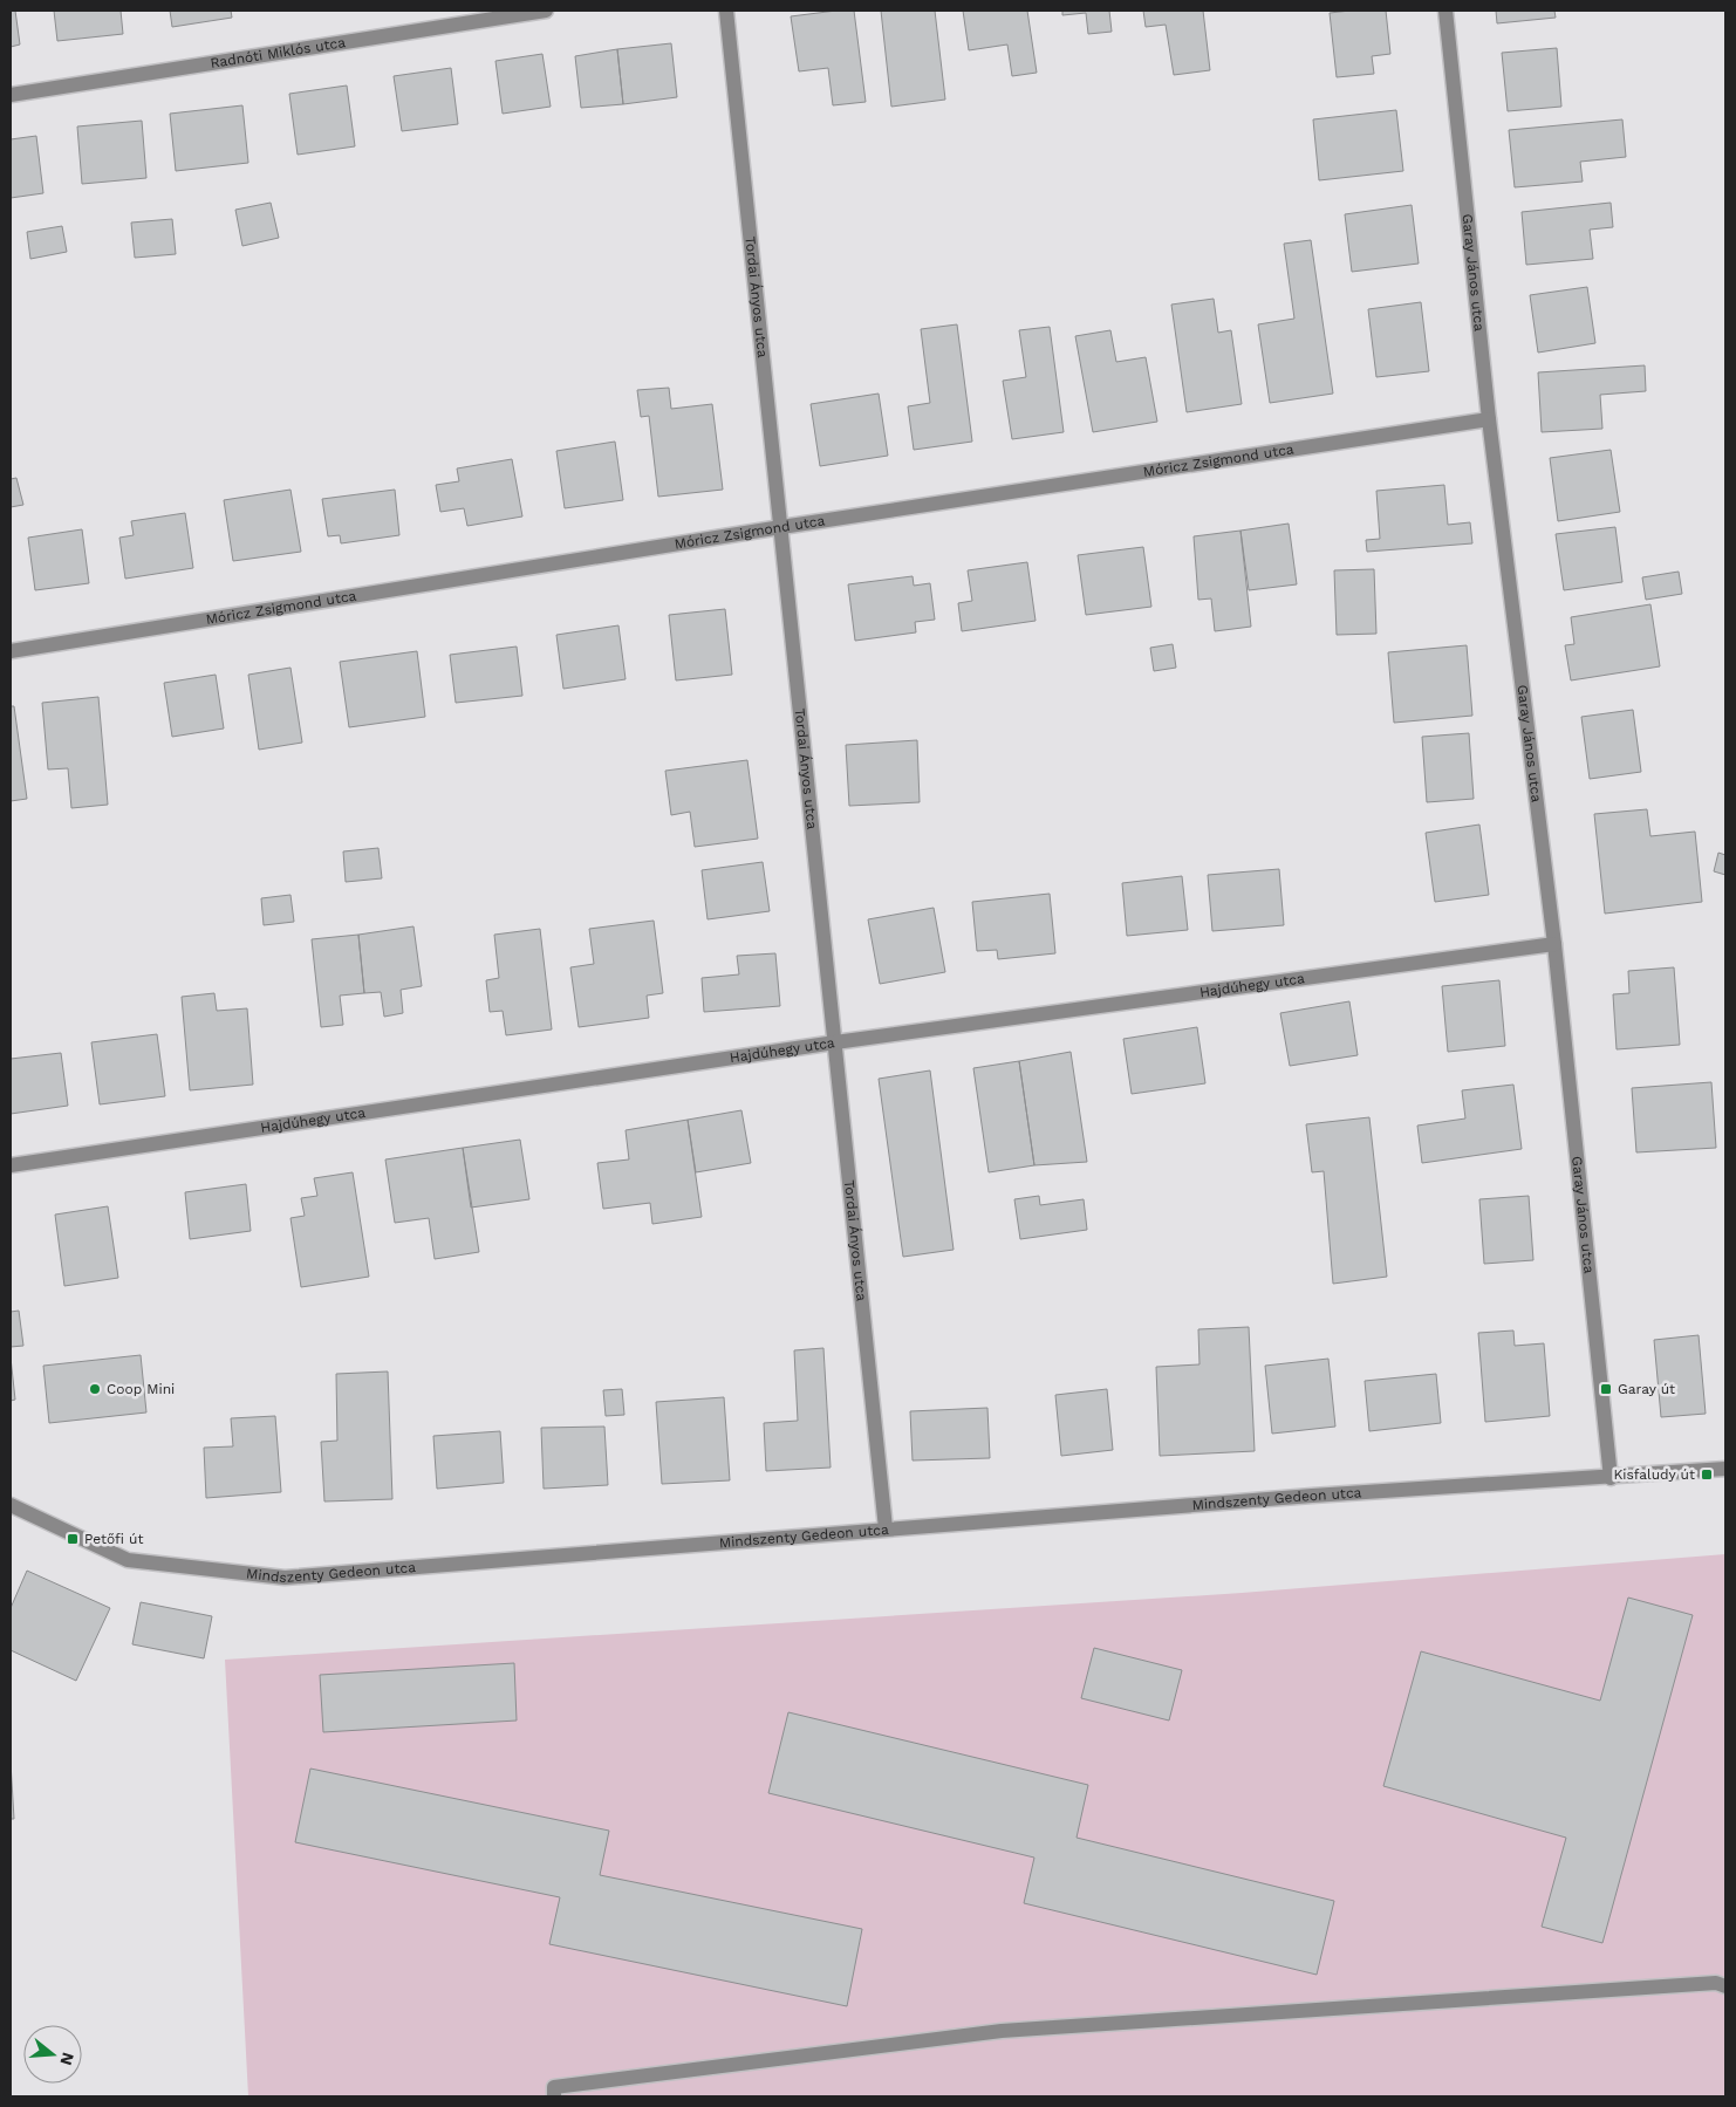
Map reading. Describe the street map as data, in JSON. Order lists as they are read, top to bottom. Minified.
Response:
{"streets":{"street":["Radnóti Miklós utca","Garay János utca","Tordai Ányos utca","Móricz Zsigmond utca","Hajdúhegy utca","Mindszenty Gedeon utca"]},"crossings":[["Garay János utca","Móricz Zsigmond utca"],["Garay János utca","Hajdúhegy utca"],["Garay János utca","Mindszenty Gedeon utca"],["Tordai Ányos utca","Móricz Zsigmond utca"],["Tordai Ányos utca","Hajdúhegy utca"],["Tordai Ányos utca","Mindszenty Gedeon utca"]],"places":{"other":["Coop Mini"],"transit":["Garay út","Kisfaludy út","Petőfi út"]},"north":"right"}
